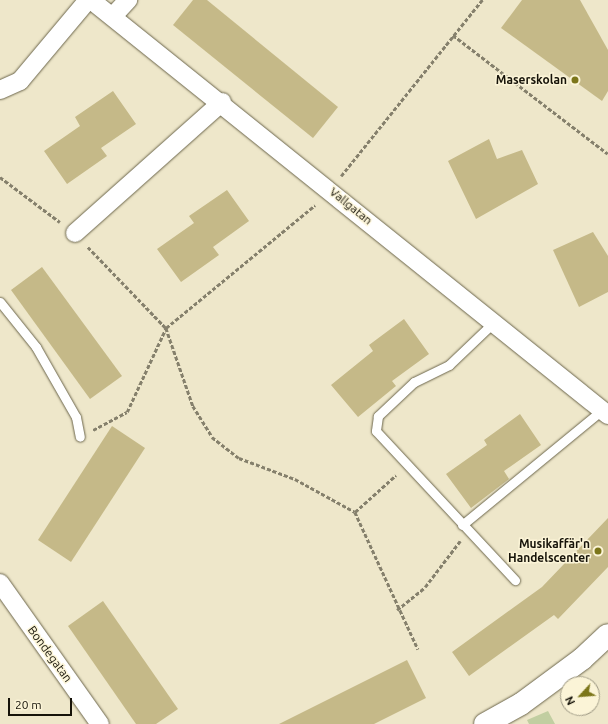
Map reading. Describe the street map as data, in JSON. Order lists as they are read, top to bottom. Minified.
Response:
{"streets":{"street":["Vallgatan","Bondegatan"]},"places":["Maserskolan","Musikaffär'n Handelscenter"],"scale_bar":"20 m","north":"bottom left"}
